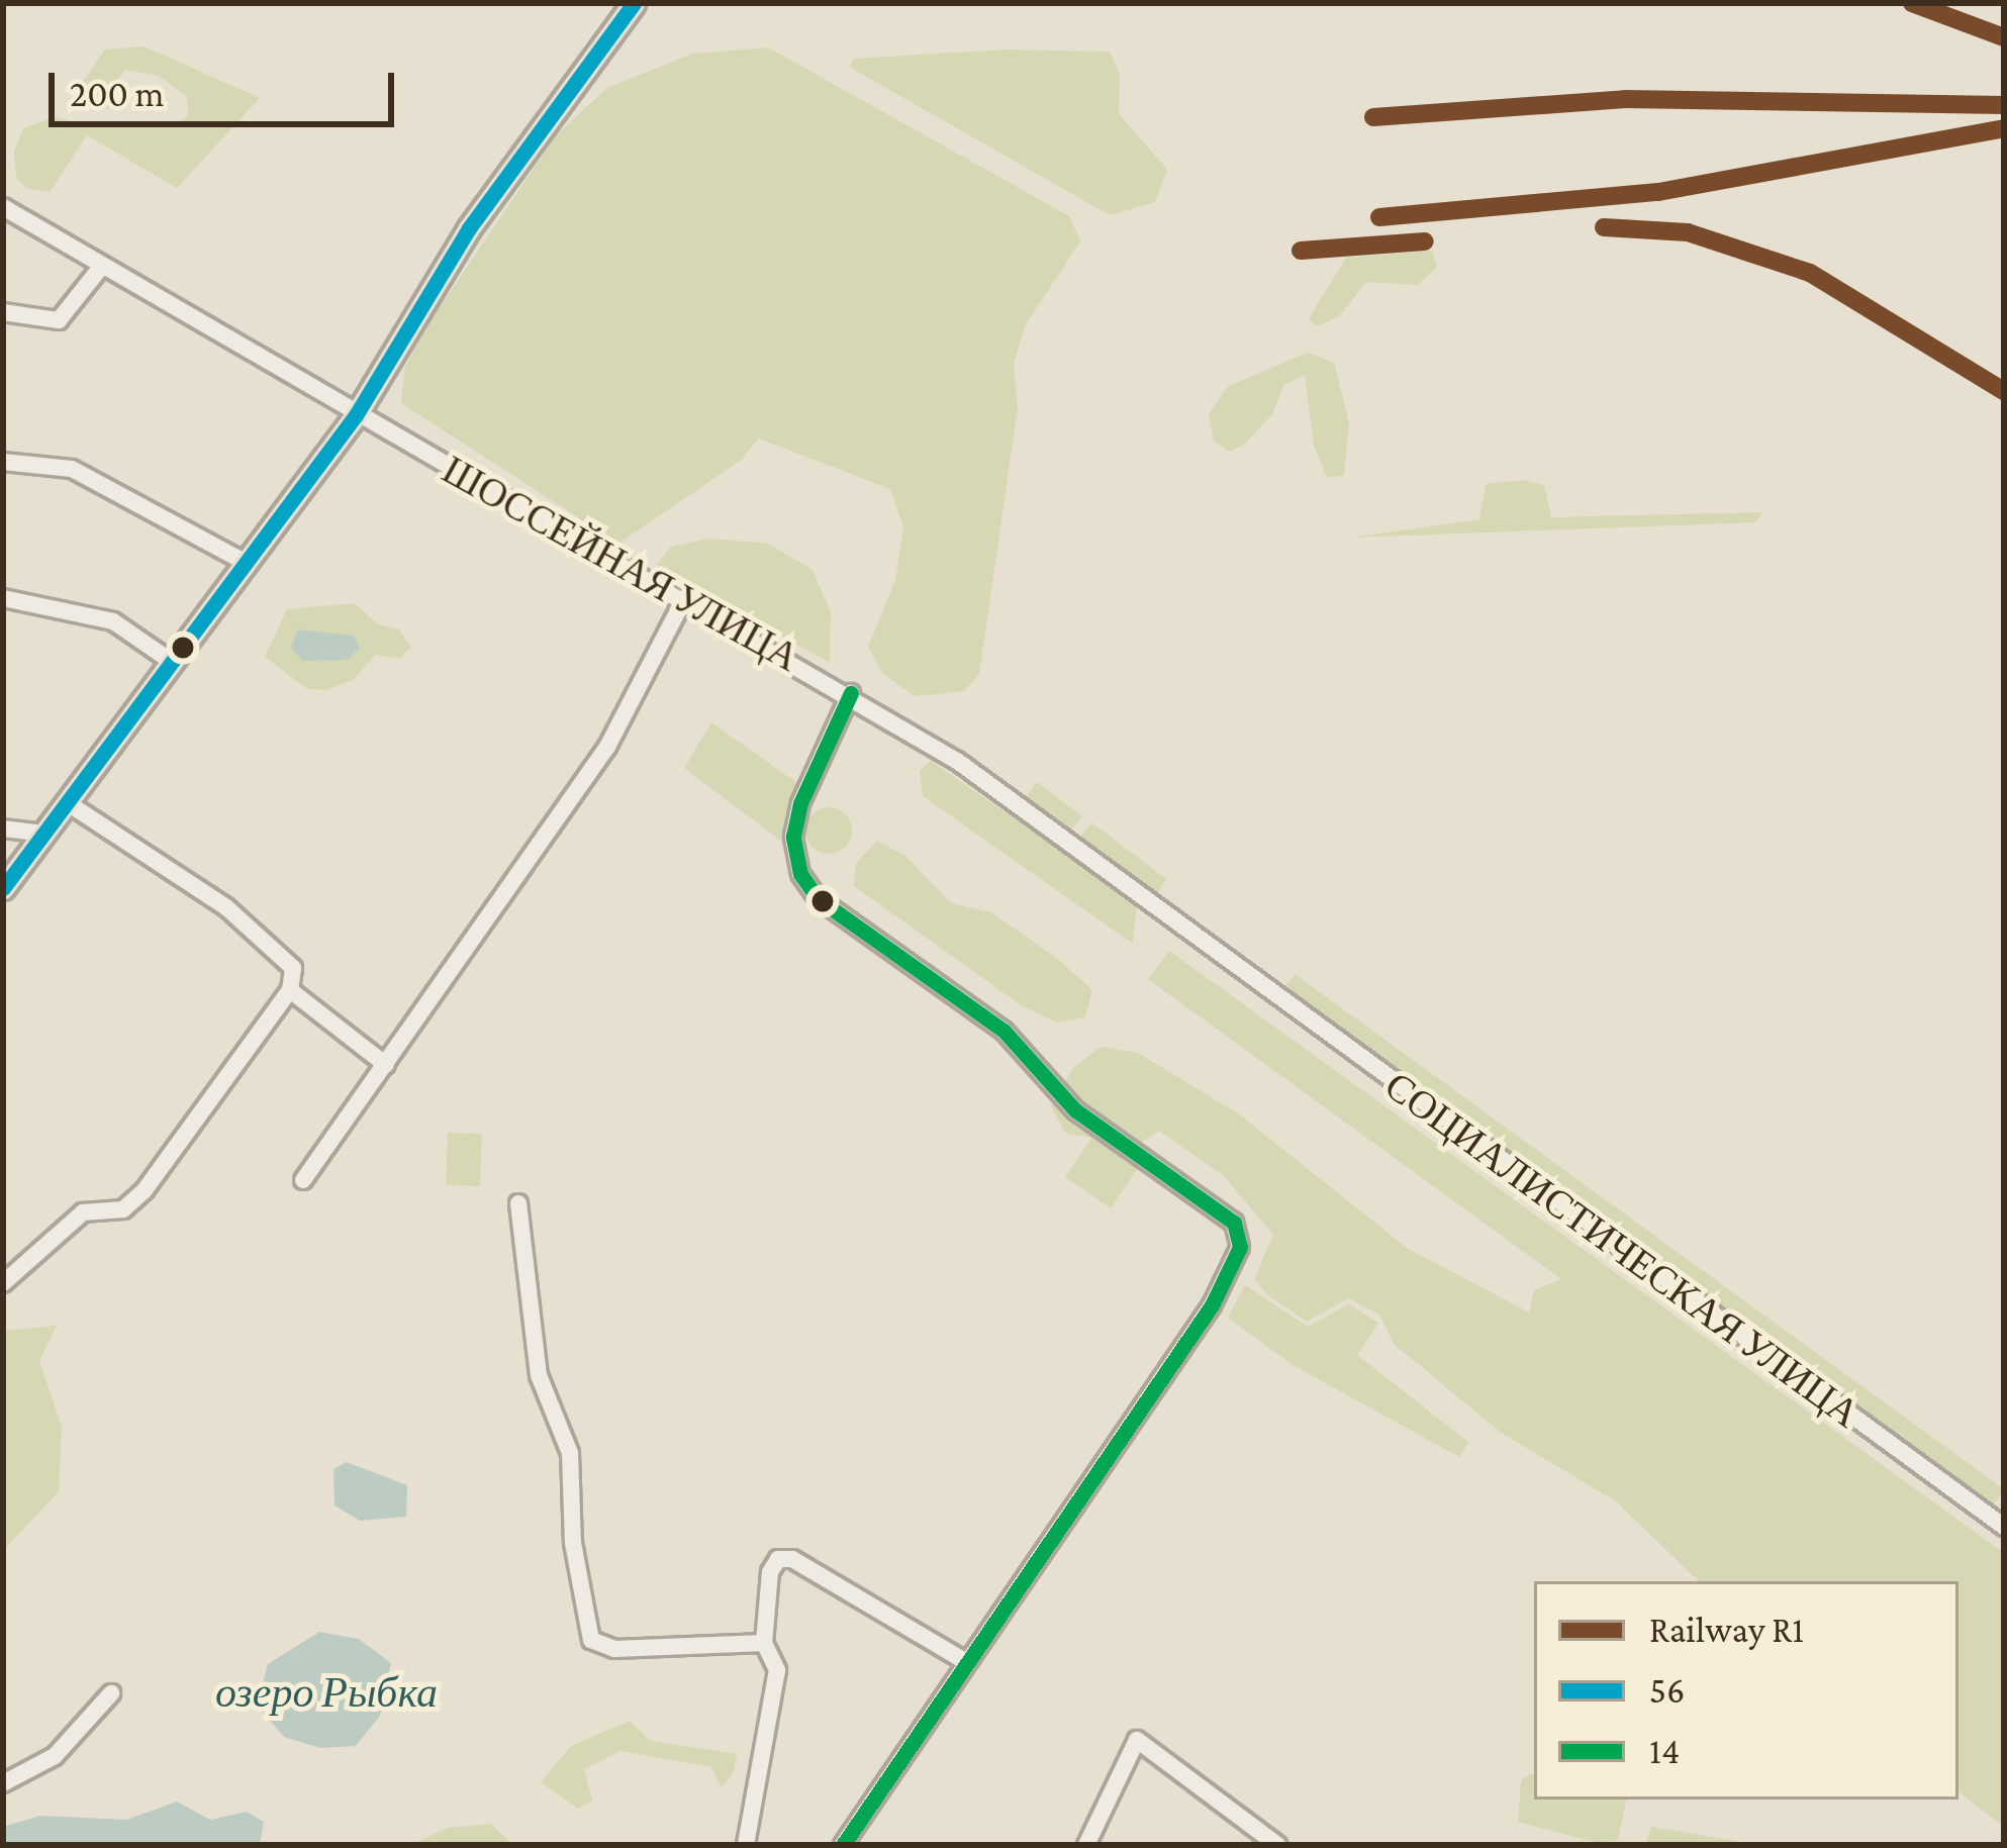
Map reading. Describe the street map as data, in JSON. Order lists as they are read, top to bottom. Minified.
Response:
{"streets":{"street":["ШОССЕЙНАЯ УЛИЦА","СОЦИАЛИСТИЧЕСКАЯ УЛИЦА"]},"crossings":[["ШОССЕЙНАЯ УЛИЦА","СОЦИАЛИСТИЧЕСКАЯ УЛИЦА"]],"water":["озеро Рыбка"],"lines":["rail line R1","transit line 56","transit line 14"],"legend":["Railway R1","56","14"],"scale_bar":"200 m"}
